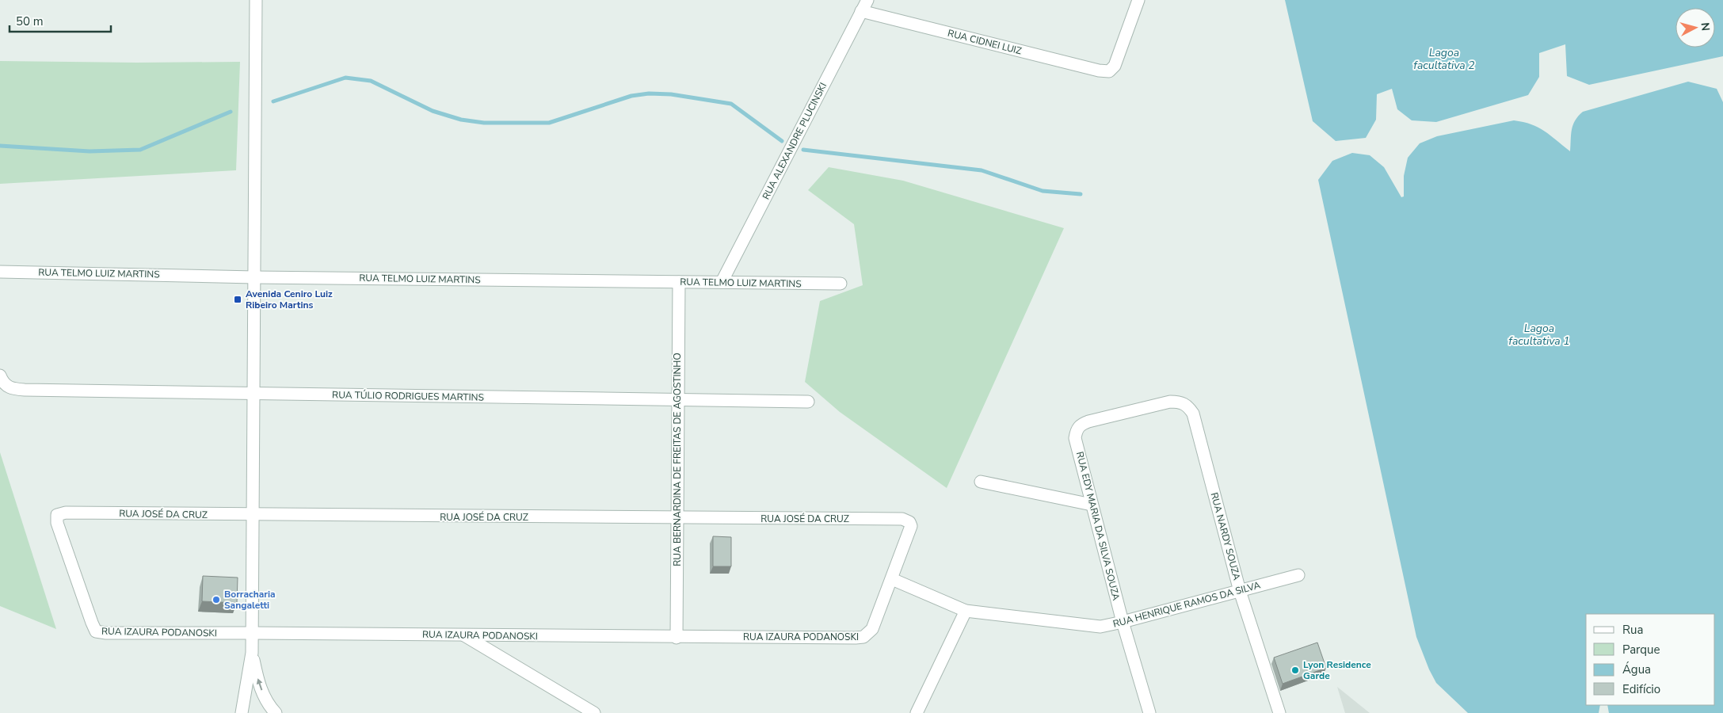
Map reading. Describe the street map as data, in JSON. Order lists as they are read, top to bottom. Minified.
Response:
{"streets":{"street":["RUA CIDNEI LUIZ","RUA ALEXANDRE PLUCINSKI","RUA TELMO LUIZ MARTINS","RUA TÚLIO RODRIGUES MARTINS","RUA BERNARDINA DE FREITAS DE AGOSTINHO","RUA JOSÉ DA CRUZ","RUA EDY MARIA DA SILVA SOUZA","RUA NARDY SOUZA","RUA HENRIQUE RAMOS DA SILVA","RUA IZAURA PODANOSKI"]},"crossings":[["RUA CIDNEI LUIZ","RUA ALEXANDRE PLUCINSKI"],["RUA ALEXANDRE PLUCINSKI","RUA TELMO LUIZ MARTINS"],["RUA TELMO LUIZ MARTINS","RUA BERNARDINA DE FREITAS DE AGOSTINHO"],["RUA TÚLIO RODRIGUES MARTINS","RUA BERNARDINA DE FREITAS DE AGOSTINHO"],["RUA BERNARDINA DE FREITAS DE AGOSTINHO","RUA JOSÉ DA CRUZ"],["RUA BERNARDINA DE FREITAS DE AGOSTINHO","RUA IZAURA PODANOSKI"],["RUA JOSÉ DA CRUZ","RUA HENRIQUE RAMOS DA SILVA"],["RUA JOSÉ DA CRUZ","RUA IZAURA PODANOSKI"],["RUA EDY MARIA DA SILVA SOUZA","RUA NARDY SOUZA"],["RUA EDY MARIA DA SILVA SOUZA","RUA HENRIQUE RAMOS DA SILVA"],["RUA NARDY SOUZA","RUA HENRIQUE RAMOS DA SILVA"],["RUA HENRIQUE RAMOS DA SILVA","RUA IZAURA PODANOSKI"]],"water":["Lagoa facultativa 2","Lagoa facultativa 1"],"places":{"transit":["Avenida Ceniro Luiz Ribeiro Martins"],"other":["Borracharia Sangaletti","Lyon Residence Garde"]},"legend":["Rua","Parque","Água","Edifício"],"scale_bar":"50 m","north":"right"}
